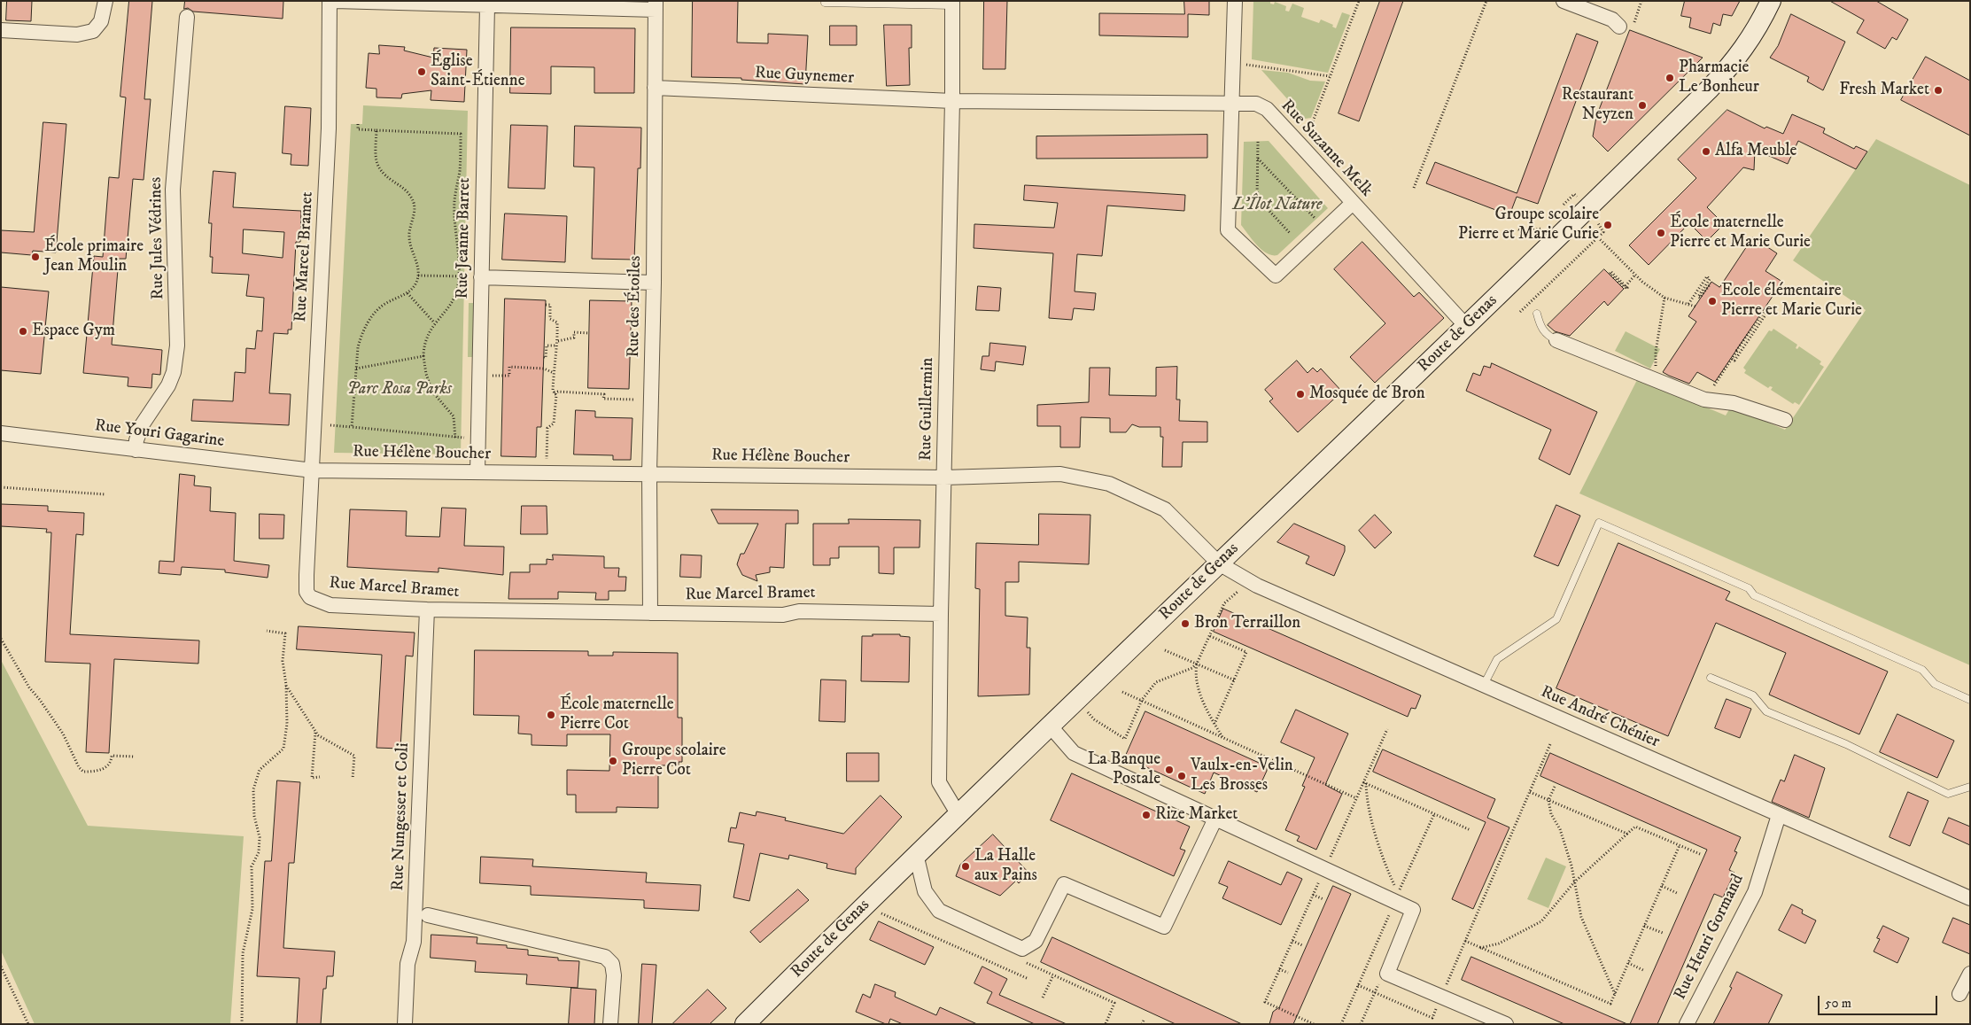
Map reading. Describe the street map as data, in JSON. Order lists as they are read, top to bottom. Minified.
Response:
{"streets":{"main road":["Route de Genas"],"street":["Rue Guynemer","Rue Suzanne Melk","Rue Jules Védrines","Rue Jeanne Barret","Rue Marcel Bramet","Rue des Étoiles","Rue Guillermin","Rue Youri Gagarine","Rue Hélène Boucher","Rue André Chénier","Rue Nungesser et Coli","Rue Henri Gormand"]},"crossings":[["Rue Guynemer","Rue Suzanne Melk"],["Rue Guynemer","Rue des Étoiles"],["Rue Guynemer","Rue Guillermin"],["Rue Suzanne Melk","Route de Genas"],["Rue Suzanne Melk","Rue Guillermin"],["Rue Jules Védrines","Rue Youri Gagarine"],["Rue Jeanne Barret","Rue Hélène Boucher"],["Rue Marcel Bramet","Rue des Étoiles"],["Rue Marcel Bramet","Rue Guillermin"],["Rue Marcel Bramet","Rue Youri Gagarine"],["Rue Marcel Bramet","Rue Hélène Boucher"],["Rue Marcel Bramet","Rue Nungesser et Coli"],["Rue des Étoiles","Rue Hélène Boucher"],["Route de Genas","Rue Guillermin"],["Route de Genas","Rue Hélène Boucher"],["Route de Genas","Rue André Chénier"],["Rue Guillermin","Rue Hélène Boucher"],["Rue Youri Gagarine","Rue Hélène Boucher"],["Rue Hélène Boucher","Rue André Chénier"],["Rue André Chénier","Rue Henri Gormand"]],"parks":["L'Îlot Nature","Parc Rosa Parks"],"places":["Église Saint-Étienne","Pharmacie Le Bonheur","Fresh Market","Restaurant Neyzen","Alfa Meuble","Groupe scolaire Pierre et Marie Curie","École maternelle Pierre et Marie Curie","École primaire Jean Moulin","Ecole élémentaire Pierre et Marie Curie","Espace Gym","Mosquée de Bron","Bron Terraillon","École maternelle Pierre Cot","Groupe scolaire Pierre Cot","La Banque Postale","Vaulx-en-Velin Les Brosses","Rize Market","La Halle aux Pains"],"scale_bar":"50 m"}
